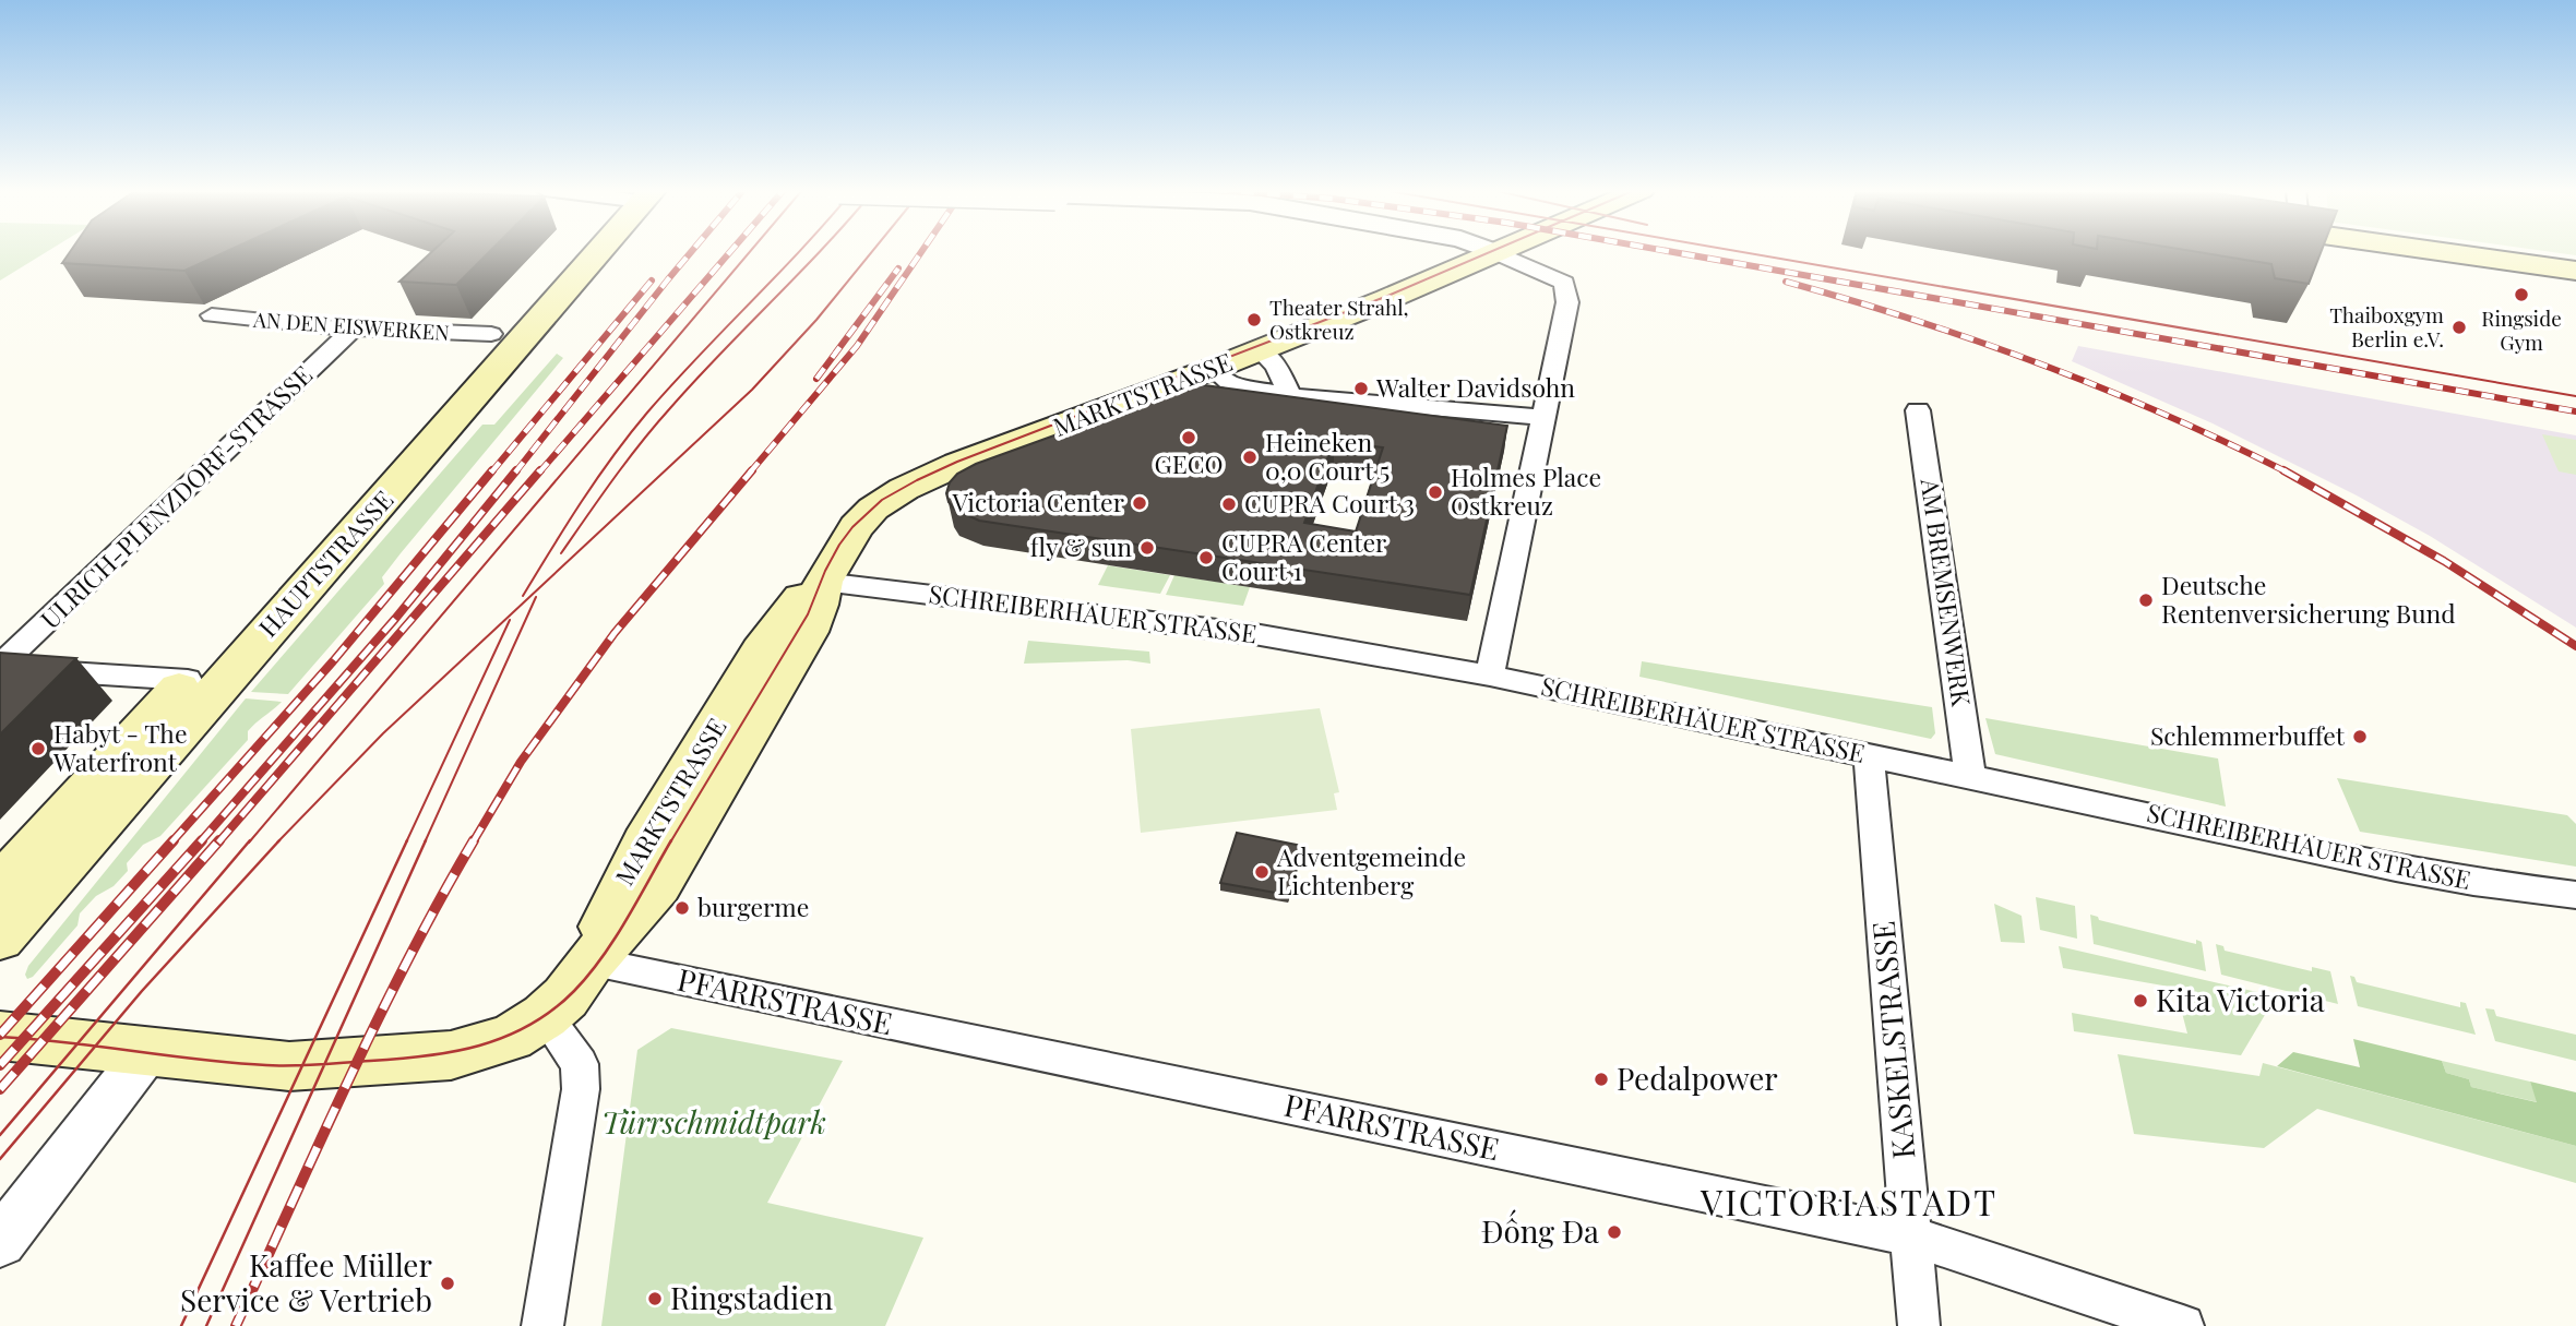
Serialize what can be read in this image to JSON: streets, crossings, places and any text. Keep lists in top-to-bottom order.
{
  "streets": {
    "main road": ["MARKTSTRASSE", "HAUPTSTRASSE"],
    "street": [
      "AN DEN EISWERKEN",
      "ULRICH-PLENZDORF-STRASSE",
      "AM BREMSENWERK",
      "SCHREIBERHAUER STRASSE",
      "PFARRSTRASSE",
      "KASKELSTRASSE"
    ]
  },
  "crossings": [
    ["AN DEN EISWERKEN", "ULRICH-PLENZDORF-STRASSE"],
    ["AN DEN EISWERKEN", "HAUPTSTRASSE"],
    ["MARKTSTRASSE", "SCHREIBERHAUER STRASSE"],
    ["MARKTSTRASSE", "PFARRSTRASSE"],
    ["AM BREMSENWERK", "SCHREIBERHAUER STRASSE"],
    ["SCHREIBERHAUER STRASSE", "KASKELSTRASSE"],
    ["PFARRSTRASSE", "KASKELSTRASSE"]
  ],
  "districts": ["VICTORIASTADT"],
  "parks": ["Türrschmidtpark"],
  "places": [
    "Ringside Gym",
    "Theater Strahl, Ostkreuz",
    "Thaiboxgym Berlin e.V.",
    "Walter Davidsohn",
    "GECO",
    "Heineken 0,0 Court 5",
    "Holmes Place Ostkreuz",
    "Victoria Center",
    "CUPRA Court 3",
    "fly & sun",
    "CUPRA Center Court 1",
    "Deutsche Rentenversicherung Bund",
    "Schlemmerbuffet",
    "Habyt - The Waterfront",
    "Adventgemeinde Lichtenberg",
    "burgerme",
    "Kita Victoria",
    "Pedalpower",
    "Đống Đa",
    "Kaffee Müller Service & Vertrieb",
    "Ringstadien"
  ]
}
